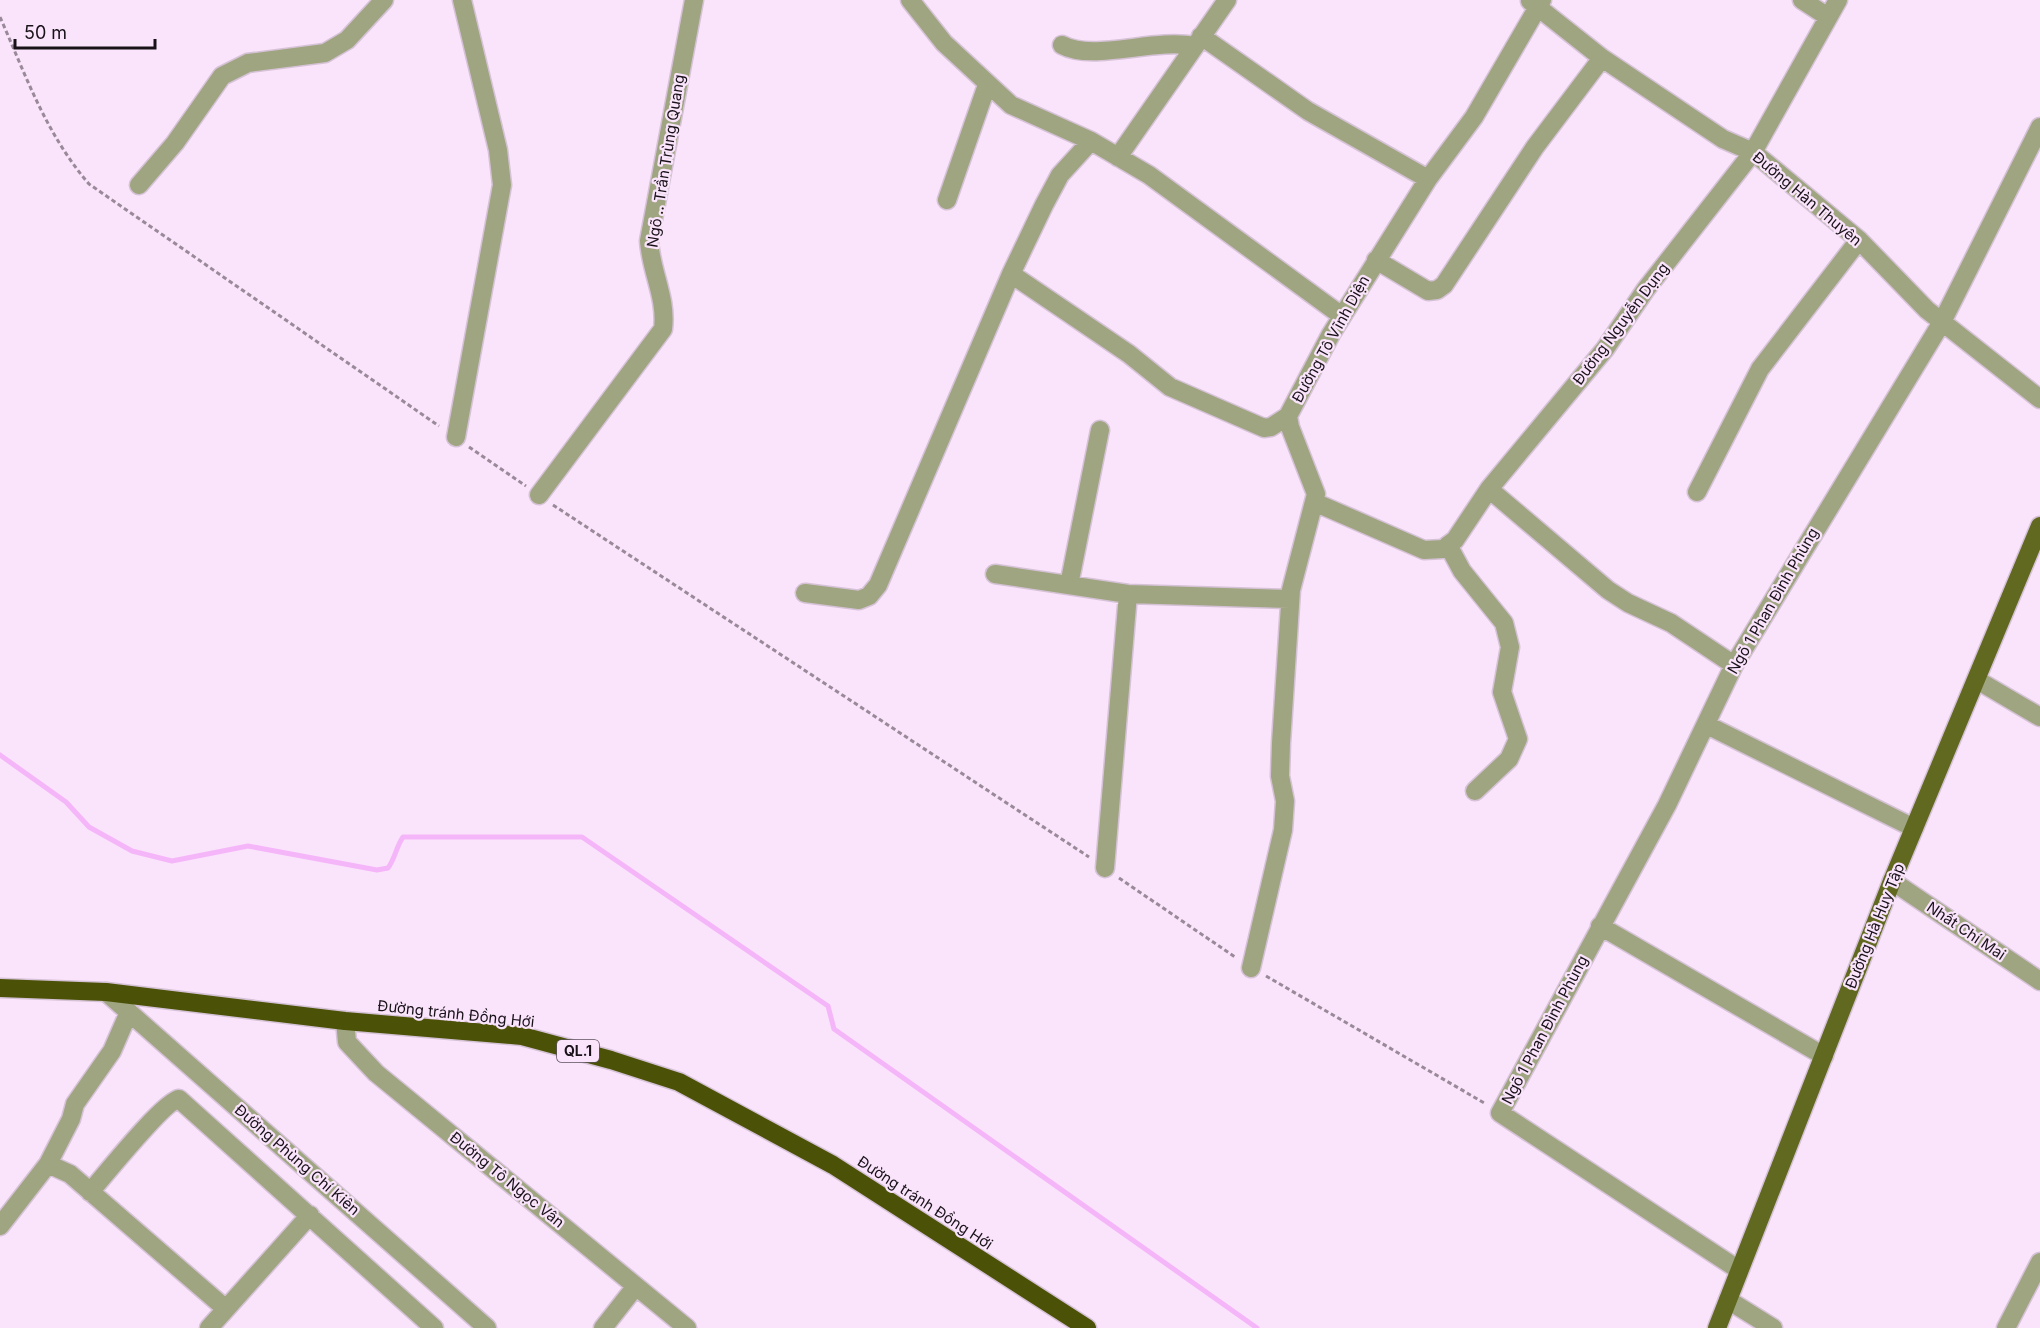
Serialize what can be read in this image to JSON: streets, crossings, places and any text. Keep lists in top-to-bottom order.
{
  "streets": {
    "highway": ["Đường tránh Đồng Hới", "QL.1"],
    "main road": ["Đường Hà Huy Tập"],
    "street": [
      "Ngõ .. Trần Trùng Quang",
      "Đường Hàn Thuyên",
      "Đường Nguyễn Dụng",
      "Đường Tô Vĩnh Diện",
      "Ngõ 1 Phan Đình Phùng",
      "Nhất Chí Mai",
      "Đường Phùng Chí Kiên",
      "Đường Tô Ngọc Vân"
    ]
  },
  "crossings": [
    ["Đường Hàn Thuyên", "Đường Nguyễn Dụng"],
    ["Đường Hàn Thuyên", "Đường Tô Vĩnh Diện"],
    ["Đường Hàn Thuyên", "Ngõ 1 Phan Đình Phùng"],
    ["Đường Hà Huy Tập", "Nhất Chí Mai"],
    ["Đường tránh Đồng Hới", "Đường Phùng Chí Kiên"],
    ["Đường tránh Đồng Hới", "Đường Tô Ngọc Vân"]
  ],
  "scale_bar": "50 m"
}
